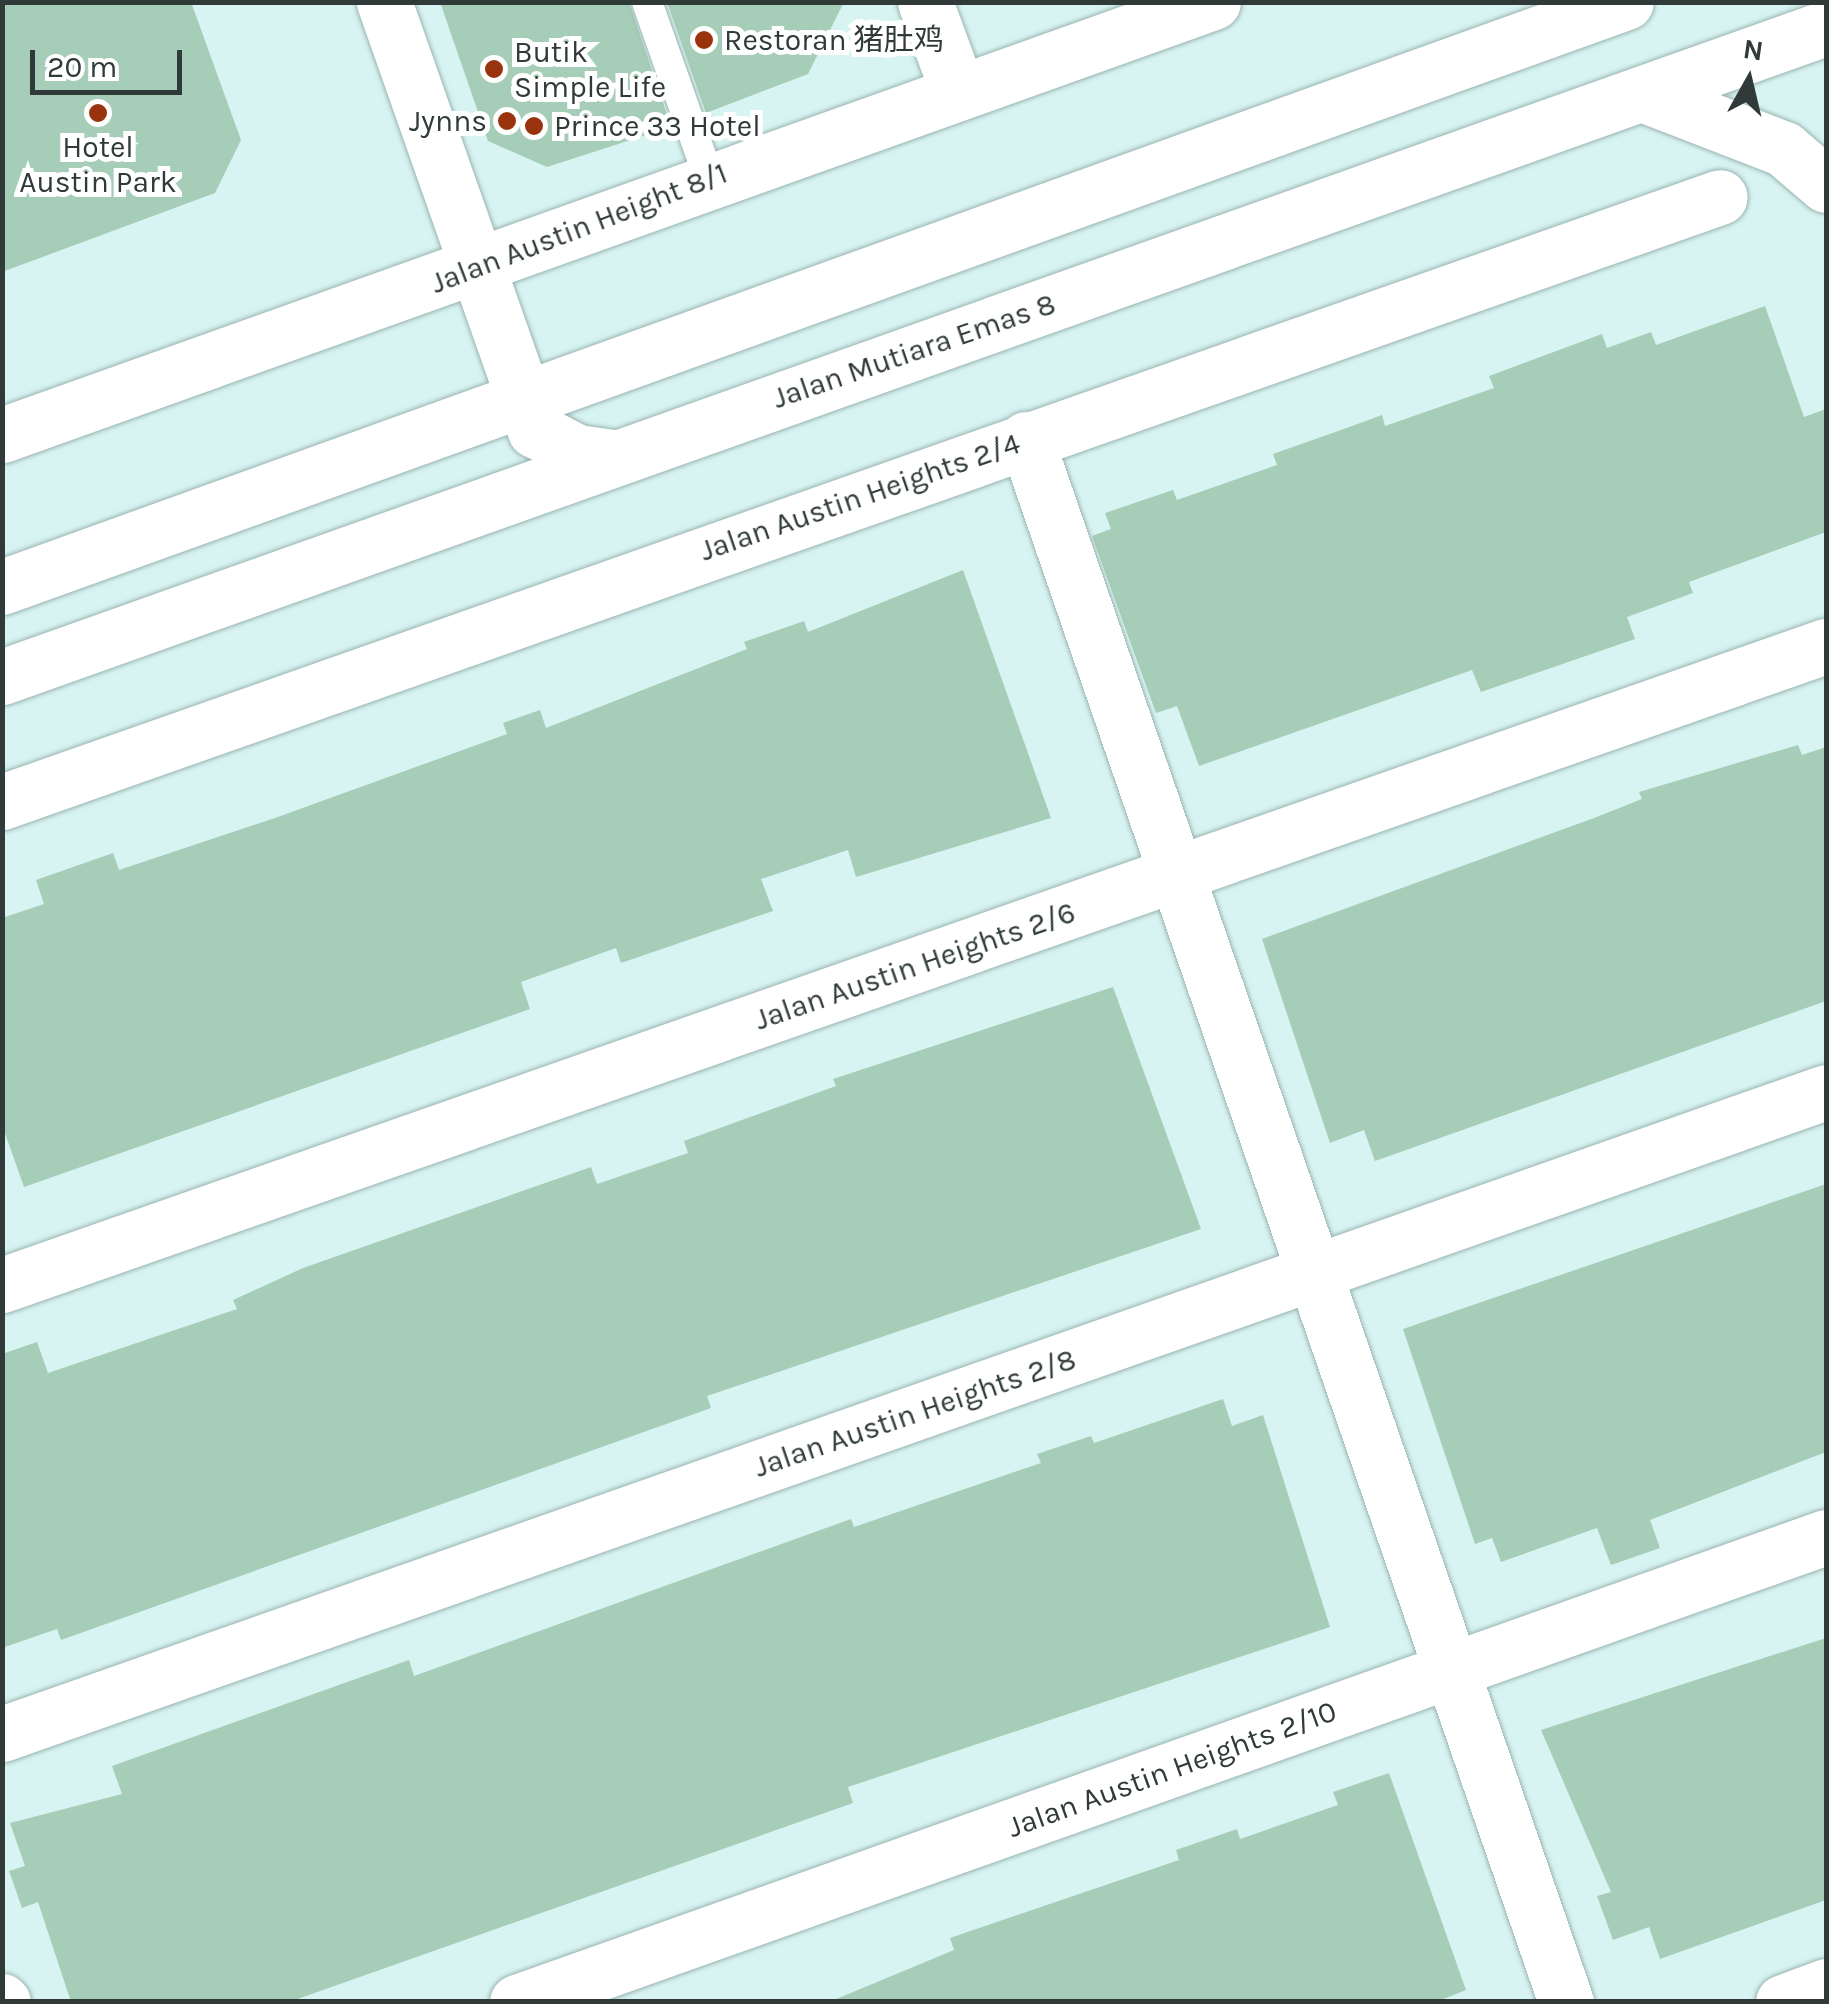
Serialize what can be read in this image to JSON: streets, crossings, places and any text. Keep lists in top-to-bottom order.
{
  "streets": {
    "street": [
      "Jalan Austin Height 8/1",
      "Jalan Mutiara Emas 8",
      "Jalan Austin Heights 2/4",
      "Jalan Austin Heights 2/6",
      "Jalan Austin Heights 2/8",
      "Jalan Austin Heights 2/10"
    ]
  },
  "places": [
    "Restoran 猪肚鸡",
    "Butik Simple Life",
    "Hotel Austin Park",
    "Jynns",
    "Prince 33 Hotel"
  ],
  "scale_bar": "20 m",
  "north": "top"
}
